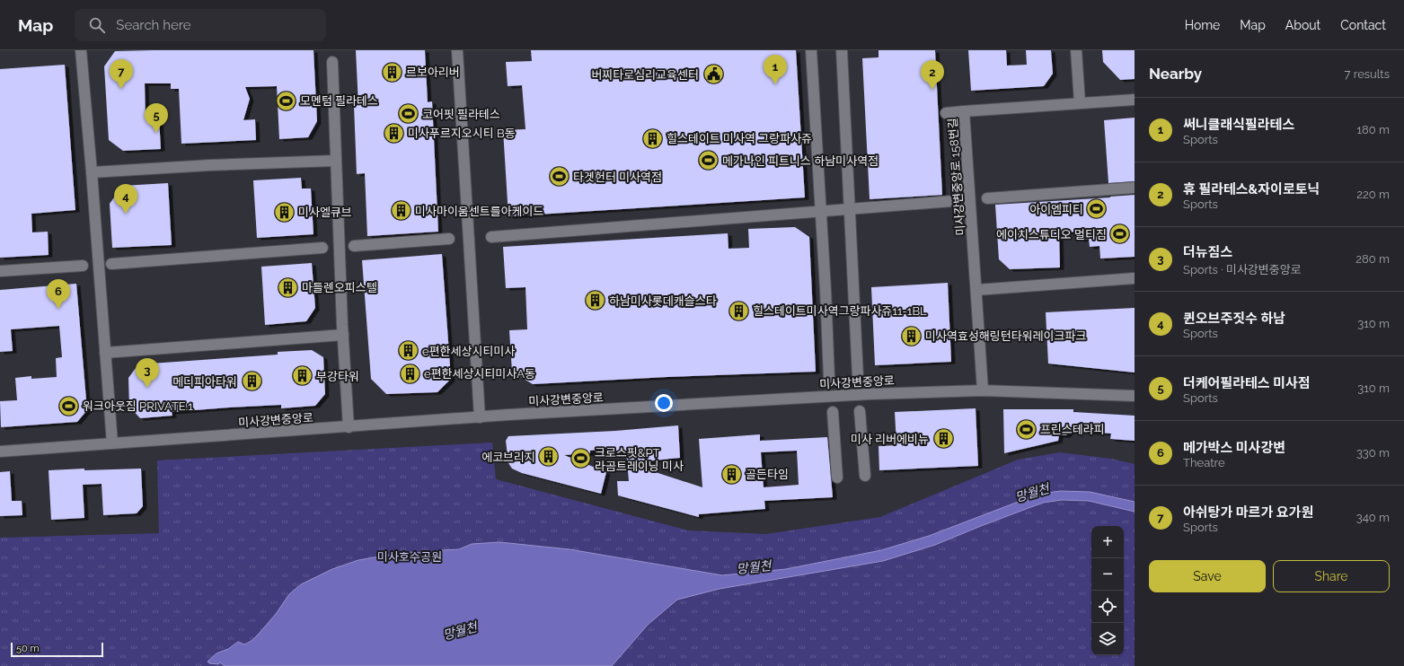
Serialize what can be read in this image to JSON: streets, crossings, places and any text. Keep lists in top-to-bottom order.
{
  "streets": {
    "street": ["미사강변중앙로 158번길", "미사강변중앙로"]
  },
  "crossings": [
    ["미사강변중앙로 158번길", "미사강변중앙로"]
  ],
  "water": ["망월천"],
  "parks": ["미사호수공원"],
  "places": {
    "building": [
      "르보아리버",
      "미사푸르지오시티 B동",
      "힐스테이트 미사역 그랑파사쥬",
      "미사마이움센트를아케이드",
      "미사엘큐브",
      "마들렌오피스텔",
      "하남미사롯데캐슬스타",
      "힐스테이트미사역그랑파사쥬11-1BL",
      "미사역효성해링턴타워레이크파크",
      "e편한세상시티미사",
      "e편한세상시티미사A동",
      "부강타워",
      "메디피아타워",
      "미사 리버에비뉴",
      "에코브리지",
      "골든타임"
    ],
    "public building": ["버찌타로심리교육센터"],
    "sports": [
      "모멘텀 필라테스",
      "코어핏 필라테스",
      "메가나인 피트니스 하남미사역점",
      "타겟헌터 미사역점",
      "아이엠피티",
      "에이치스튜디오 멀티짐",
      "워크아웃짐 PRIVATE.1",
      "프린스테라피",
      "크로스핏&PT 라곰트레이닝 미사"
    ]
  },
  "scale_bar": "50 m",
  "page": {
    "header": "Map",
    "search": "Search here",
    "nav": [
      "Home",
      "Map",
      "About",
      "Contact"
    ],
    "heading": ["Nearby", "7 results"],
    "pins": [
      "1",
      "7",
      "2",
      "5",
      "4",
      "6",
      "3"
    ],
    "list": [
      {
        "mark": "1",
        "name": "써니클래식필라테스",
        "note": "Sports",
        "value": "180 m"
      },
      {
        "mark": "2",
        "name": "휴 필라테스&자이로토닉",
        "note": "Sports",
        "value": "220 m"
      },
      {
        "mark": "3",
        "name": "더뉴짐스",
        "note": "Sports · 미사강변중앙로",
        "value": "280 m"
      },
      {
        "mark": "4",
        "name": "퀸오브주짓수 하남",
        "note": "Sports",
        "value": "310 m"
      },
      {
        "mark": "5",
        "name": "더케어필라테스 미사점",
        "note": "Sports",
        "value": "310 m"
      },
      {
        "mark": "6",
        "name": "메가박스 미사강변",
        "note": "Theatre",
        "value": "330 m"
      },
      {
        "mark": "7",
        "name": "아쉬탕가 마르가 요가원",
        "note": "Sports",
        "value": "340 m"
      }
    ],
    "map_buttons": ["+", "−"],
    "buttons": ["Save", "Share"],
    "scale": "50 m"
  }
}
